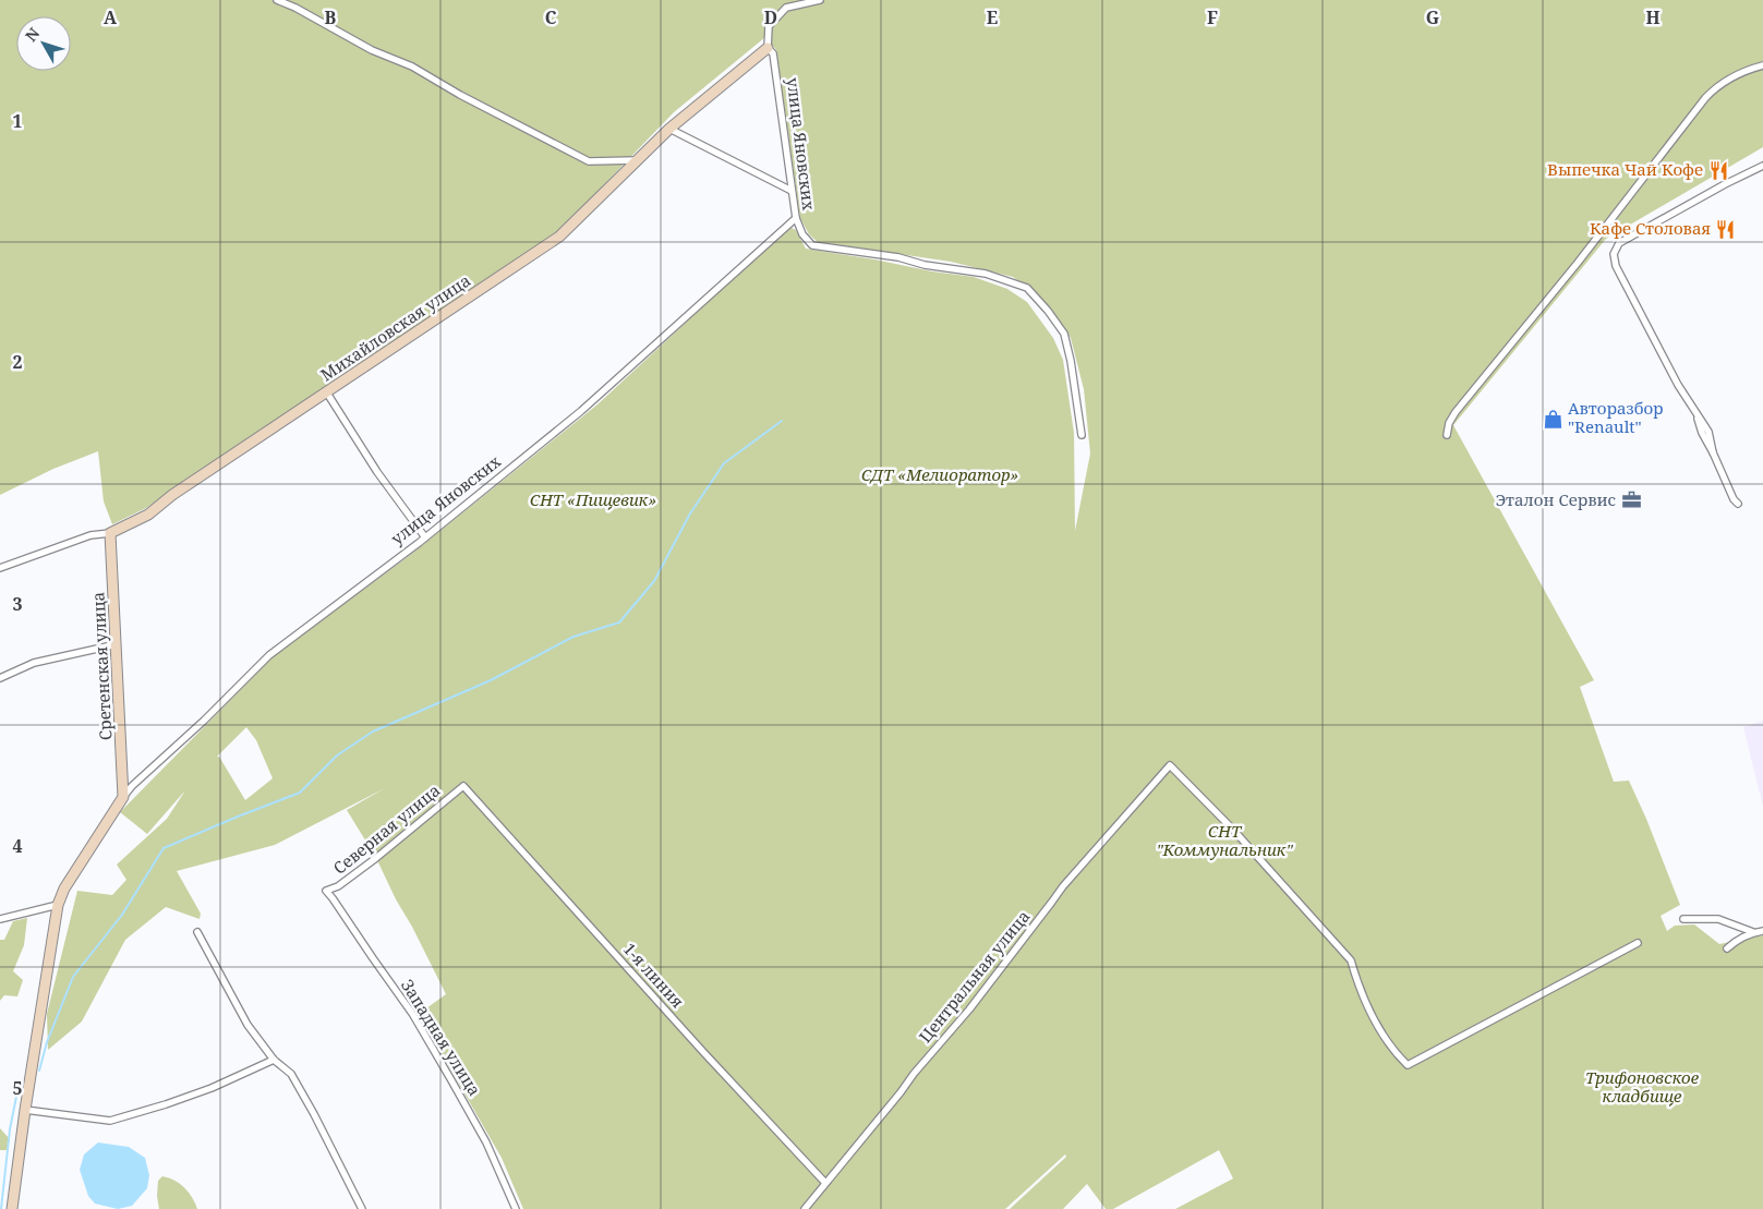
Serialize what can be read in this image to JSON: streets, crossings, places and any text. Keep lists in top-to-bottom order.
{
  "streets": {
    "street": [
      "улица Яновских",
      "Михайловская улица",
      "Сретенская улица",
      "Северная улица",
      "1-я линия",
      "Центральная улица",
      "Западная улица"
    ]
  },
  "crossings": [
    ["улица Яновских", "Михайловская улица"],
    ["улица Яновских", "Сретенская улица"],
    ["Михайловская улица", "Сретенская улица"],
    ["Северная улица", "1-я линия"],
    ["Северная улица", "Западная улица"],
    ["1-я линия", "Центральная улица"]
  ],
  "parks": [
    "СДТ «Мелиоратор»",
    "СНТ «Пищевик»",
    "СНТ \"Коммунальник\"",
    "Трифоновское кладбище"
  ],
  "places": {
    "restaurant": ["Выпечка Чай Кофе", "Кафе Столовая"],
    "shop": ["Авторазбор \"Renault\""],
    "office": ["Эталон Сервис"]
  },
  "north": "top left",
  "grid": {
    "columns": [
      "A",
      "B",
      "C",
      "D",
      "E",
      "F",
      "G",
      "H"
    ],
    "rows": [
      "1",
      "2",
      "3",
      "4",
      "5"
    ]
  }
}
